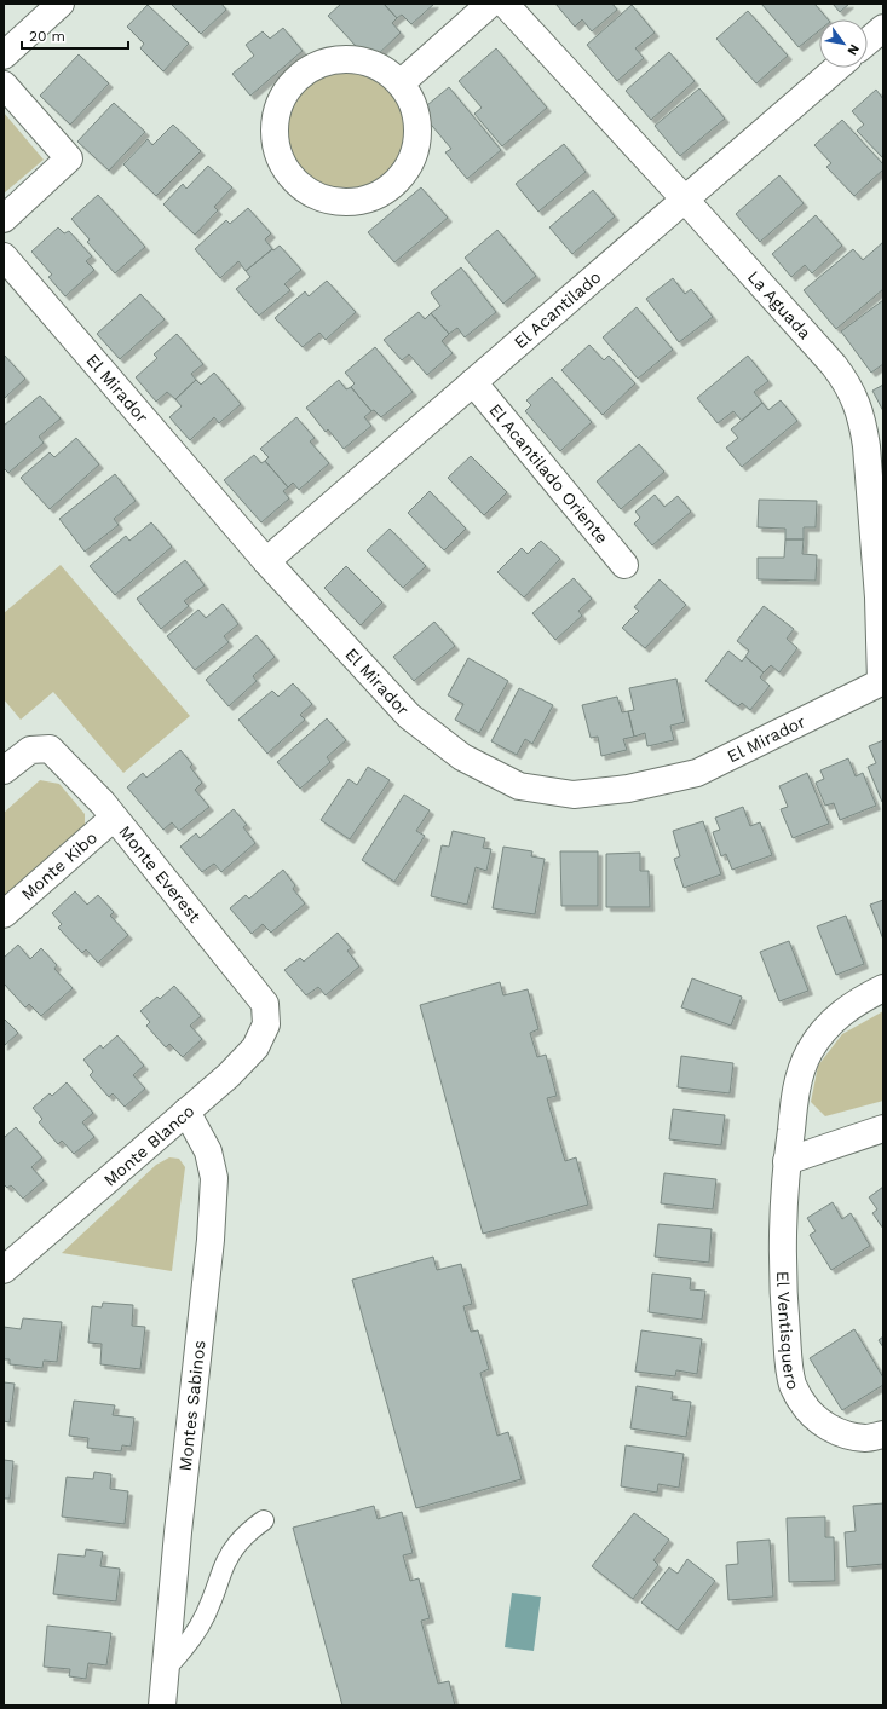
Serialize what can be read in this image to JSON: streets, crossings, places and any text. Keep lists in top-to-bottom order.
{
  "streets": {
    "street": [
      "La Aguada",
      "El Acantilado",
      "El Mirador",
      "El Acantilado Oriente",
      "Monte Kibo",
      "Monte Everest",
      "Monte Blanco",
      "El Ventisquero",
      "Montes Sabinos"
    ]
  },
  "crossings": [
    ["La Aguada", "El Acantilado"],
    ["La Aguada", "El Mirador"],
    ["El Acantilado", "El Mirador"],
    ["El Acantilado", "El Acantilado Oriente"],
    ["Monte Kibo", "Monte Everest"],
    ["Monte Everest", "Monte Blanco"],
    ["Monte Blanco", "Montes Sabinos"]
  ],
  "scale_bar": "20 m",
  "north": "bottom right"
}
